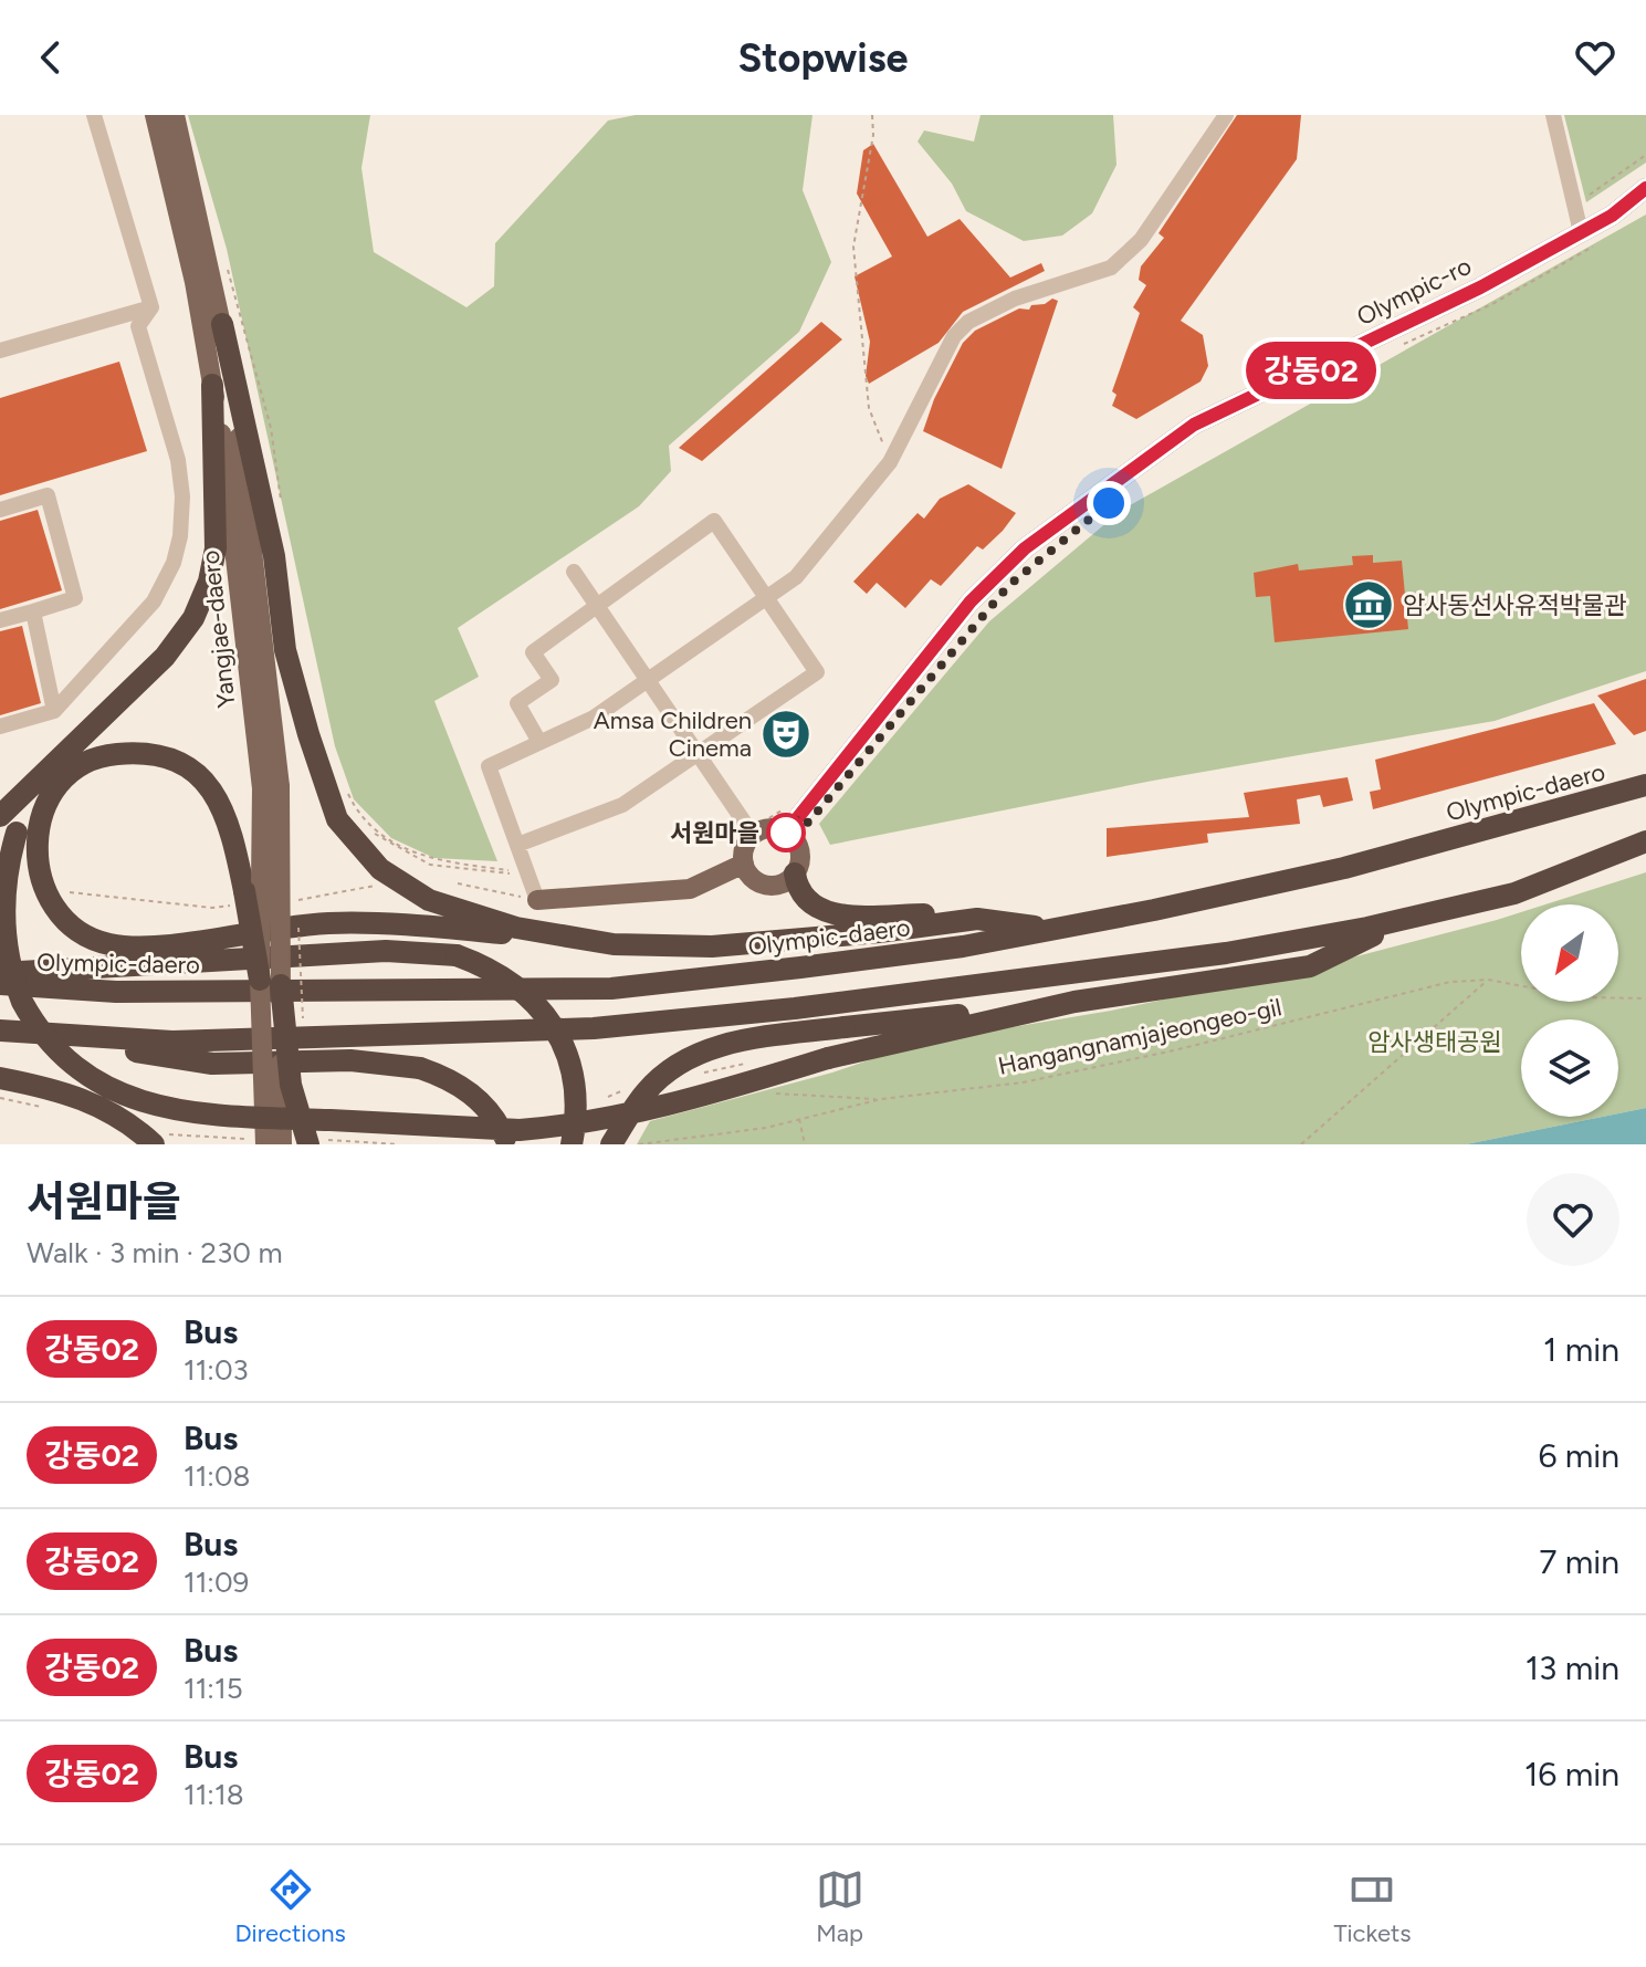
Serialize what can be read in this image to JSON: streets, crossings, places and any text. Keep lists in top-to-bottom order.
{
  "streets": {
    "highway": ["Olympic-daero"],
    "main road": ["Olympic-ro", "Yangjae-daero"],
    "path": ["Hangangnamjajeongeo-gil"]
  },
  "parks": ["암사생태공원"],
  "places": {
    "museum": ["암사동선사유적박물관"],
    "theatre": ["Amsa Children Cinema"],
    "other": ["서원마을"]
  },
  "lines": ["bus line 강동02"],
  "north": "bottom left",
  "page": {
    "header": "Stopwise",
    "on_map": "강동02",
    "heading": ["서원마을", "Walk · 3 min · 230 m"],
    "list": [
      {
        "mark": "강동02",
        "name": "Bus",
        "note": "11:03",
        "value": "1 min"
      },
      {
        "mark": "강동02",
        "name": "Bus",
        "note": "11:08",
        "value": "6 min"
      },
      {
        "mark": "강동02",
        "name": "Bus",
        "note": "11:09",
        "value": "7 min"
      },
      {
        "mark": "강동02",
        "name": "Bus",
        "note": "11:15",
        "value": "13 min"
      },
      {
        "mark": "강동02",
        "name": "Bus",
        "note": "11:18",
        "value": "16 min"
      }
    ],
    "tabs": ["Directions", "Map", "Tickets"]
  }
}
